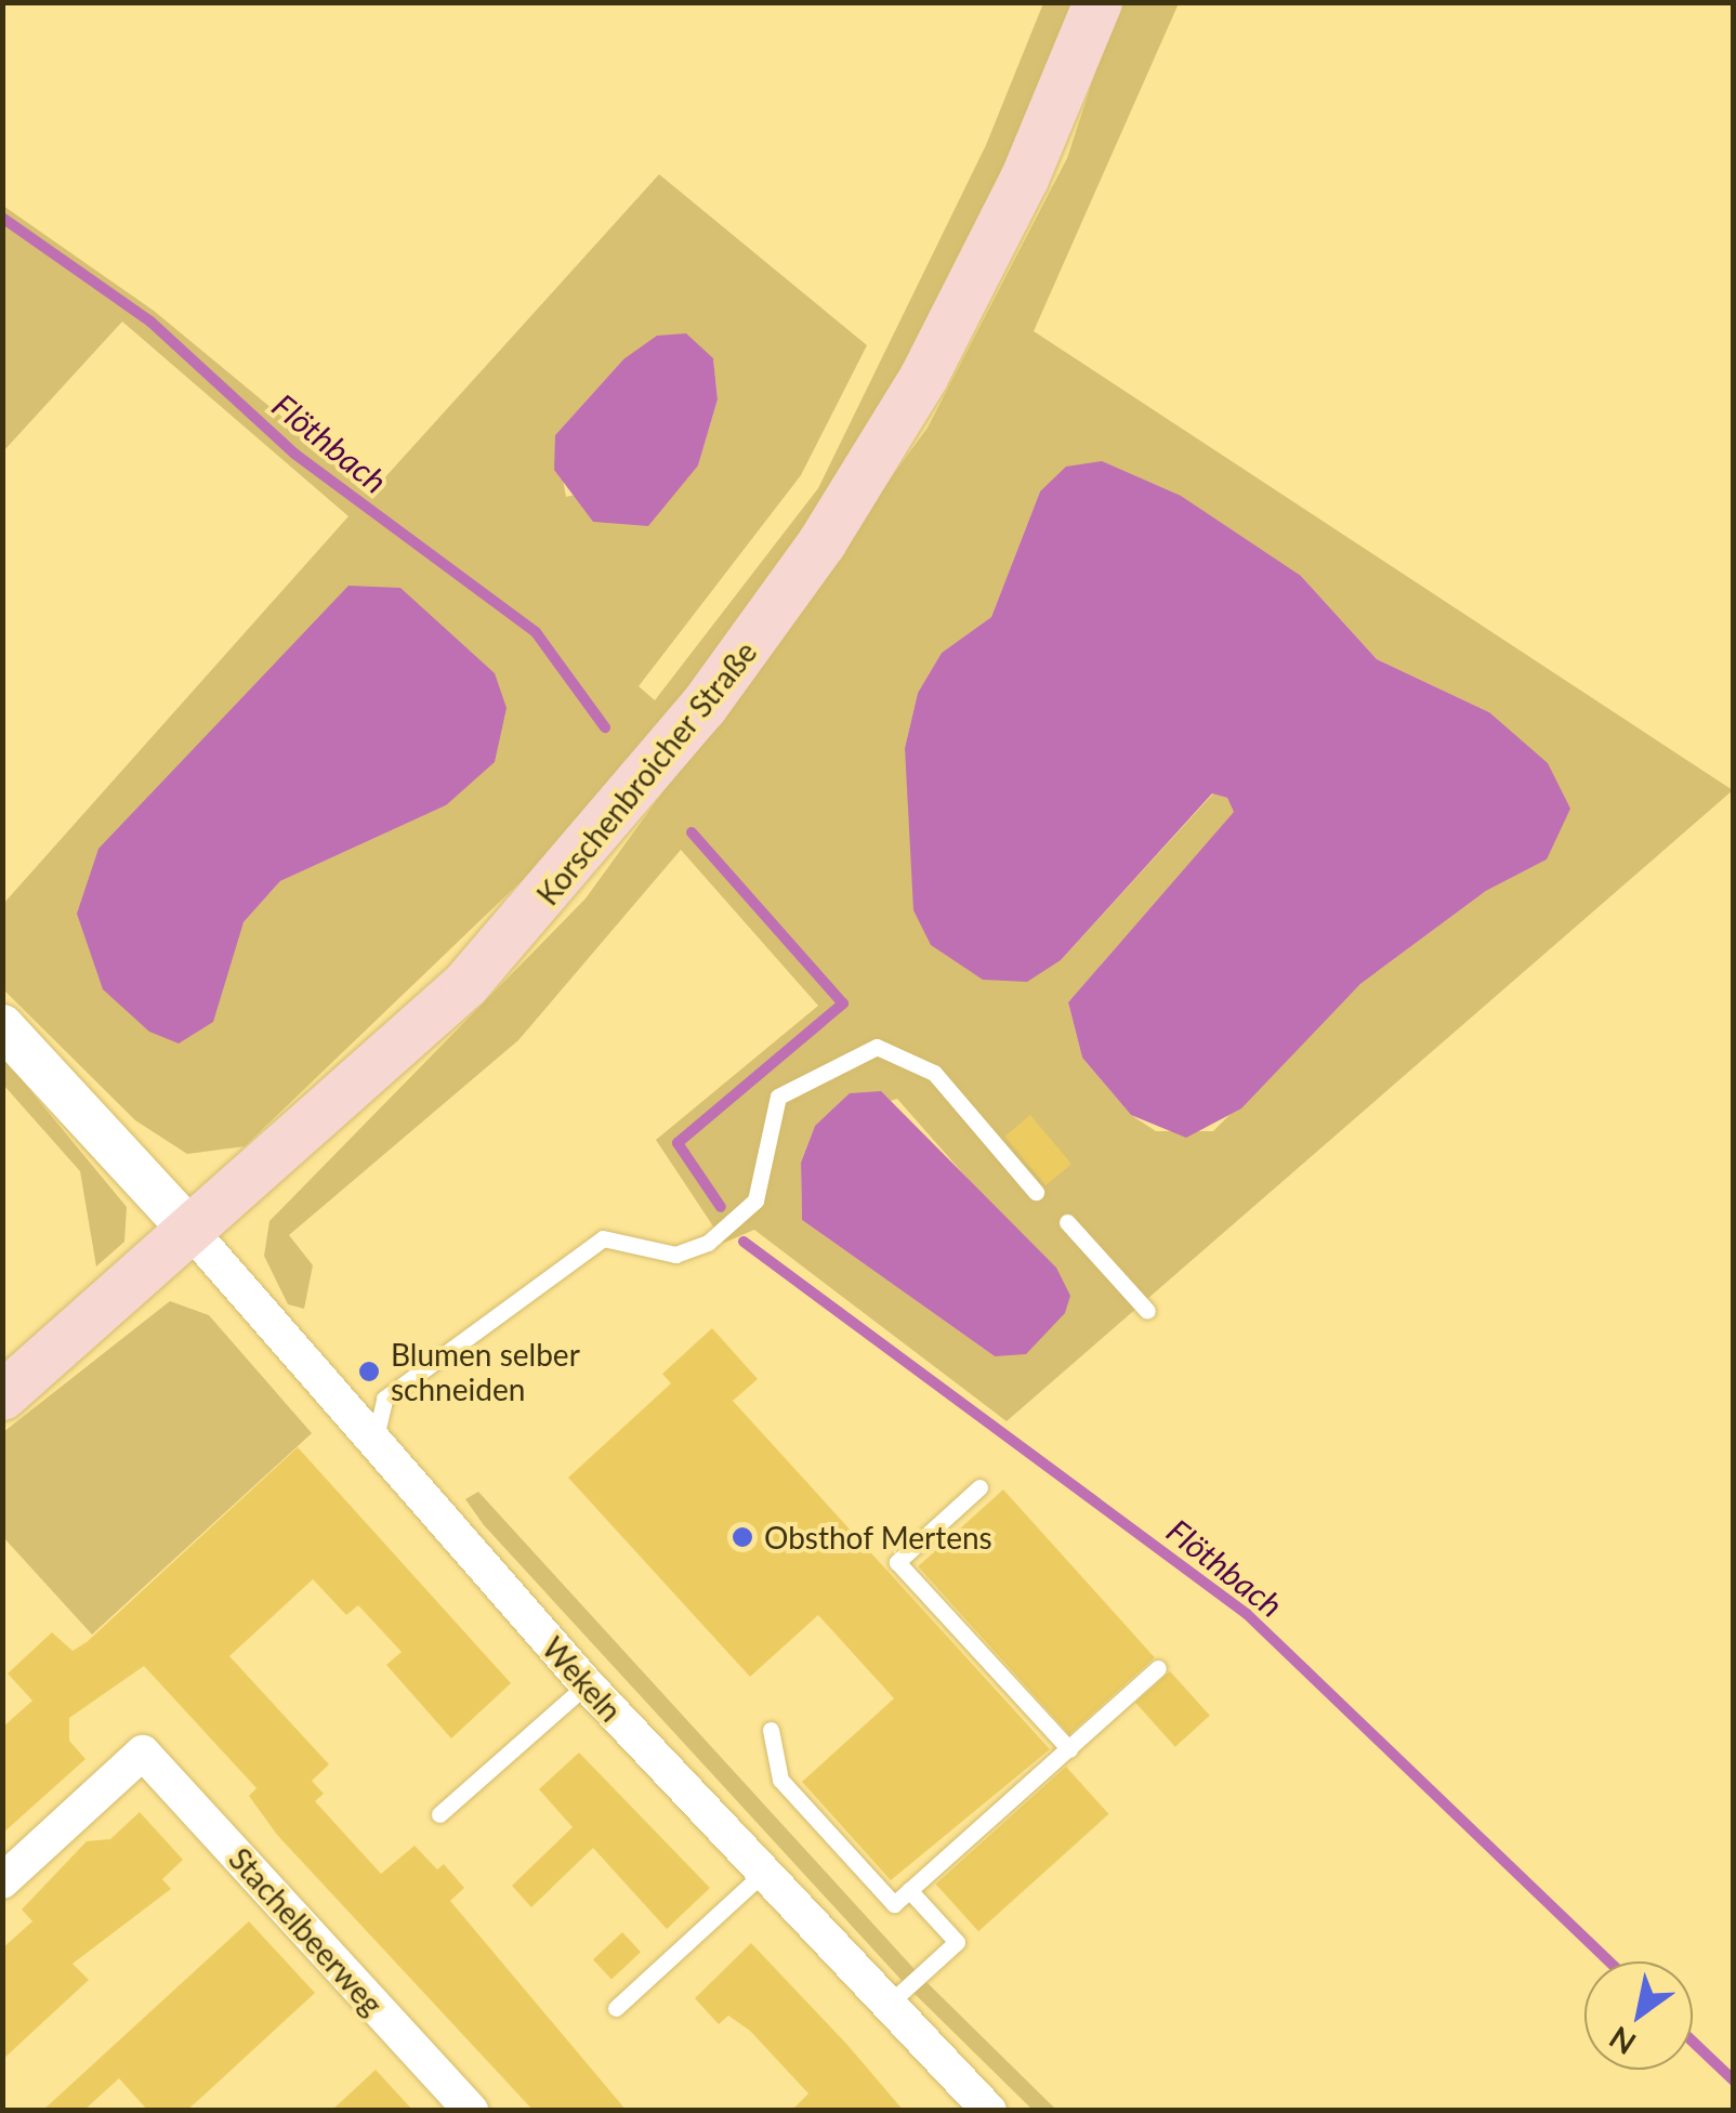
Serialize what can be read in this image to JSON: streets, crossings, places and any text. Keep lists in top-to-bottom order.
{
  "streets": {
    "main road": ["Korschenbroicher Straße"],
    "street": ["Wekeln", "Stachelbeerweg"]
  },
  "crossings": [
    ["Korschenbroicher Straße", "Wekeln"]
  ],
  "water": ["Flöthbach"],
  "places": ["Blumen selber schneiden", "Obsthof Mertens"],
  "north": "bottom left"
}
